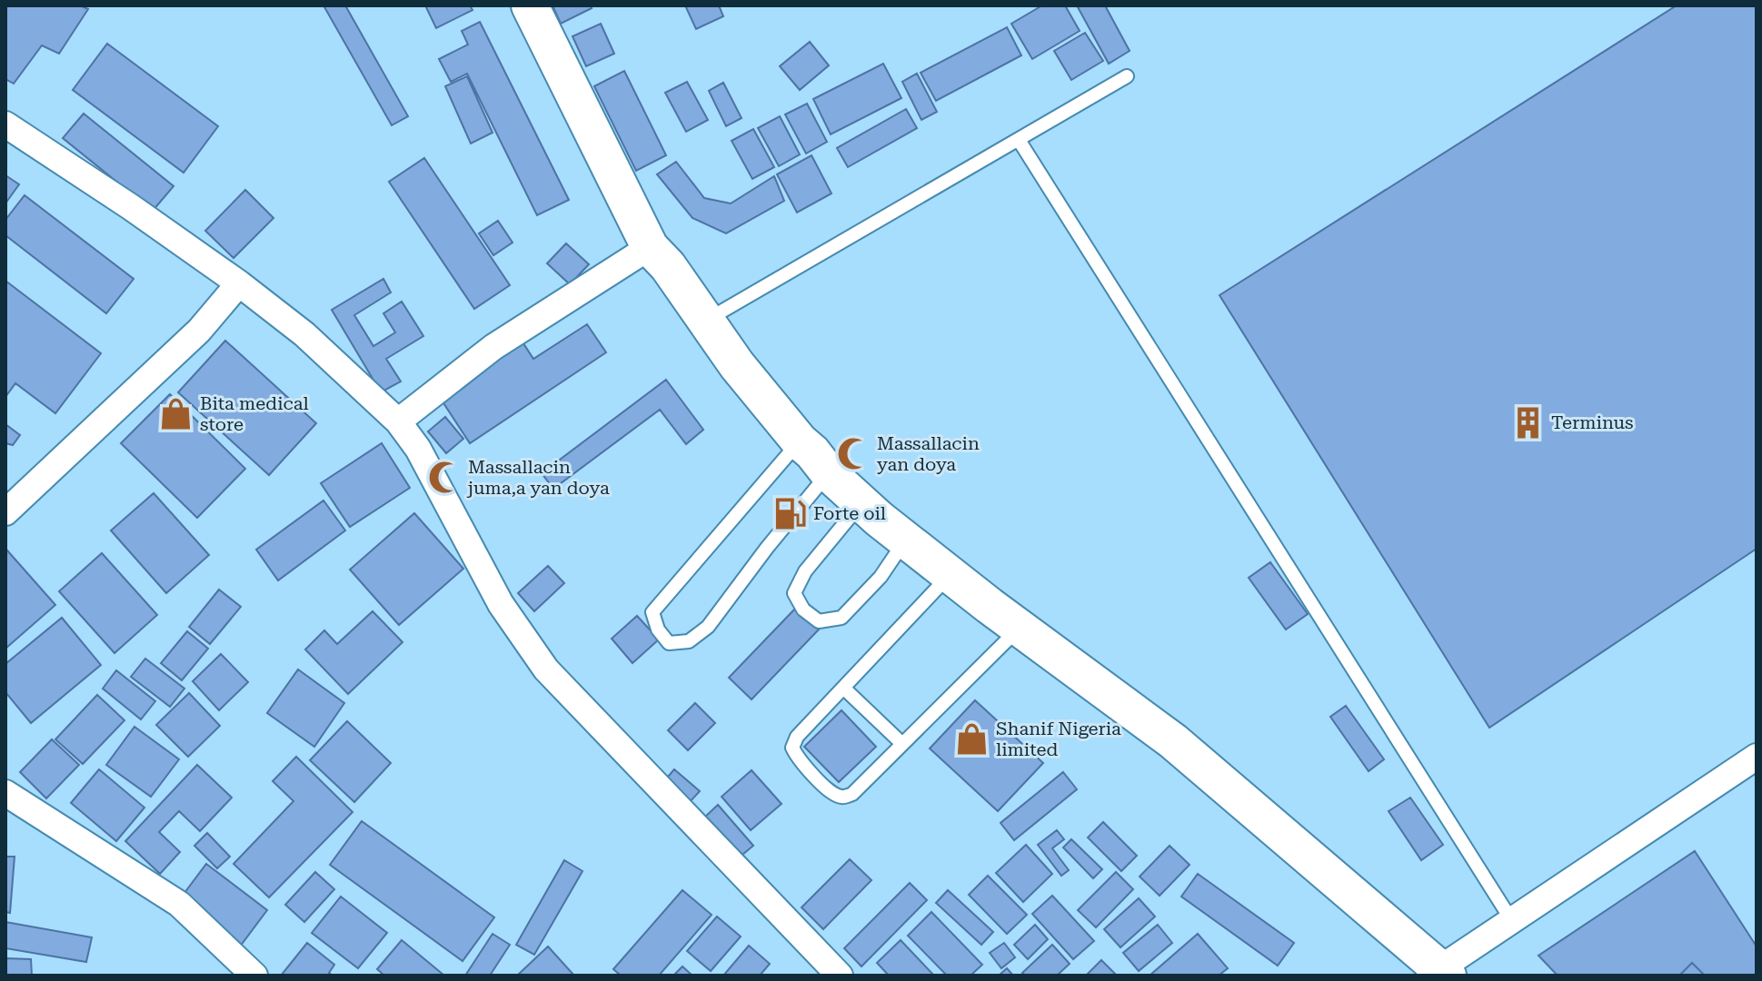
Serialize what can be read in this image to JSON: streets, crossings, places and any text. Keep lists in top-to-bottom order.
{
  "places": {
    "shop": ["Bita medical store", "Shanif Nigeria limited"],
    "building": ["Terminus"],
    "mosque": ["Massallacin yan doya", "Massallacin juma,a yan doya"],
    "fuel station": ["Forte oil"]
  }
}
